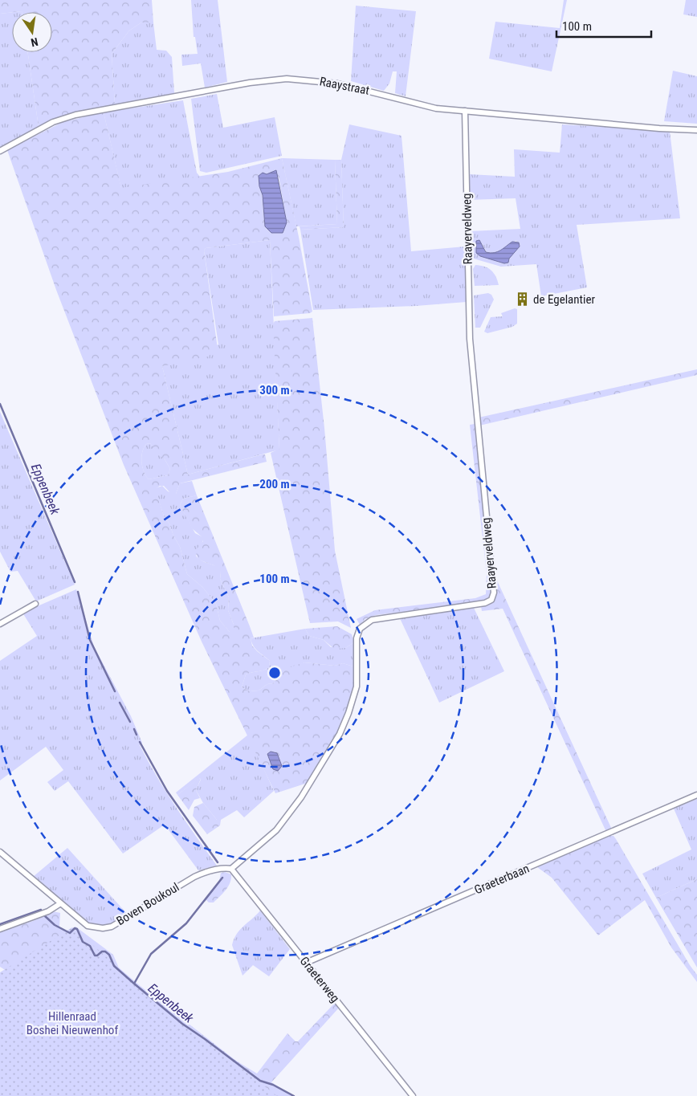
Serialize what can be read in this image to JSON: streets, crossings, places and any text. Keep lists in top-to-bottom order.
{
  "streets": {
    "street": [
      "Raaystraat",
      "Raayerveldweg",
      "Graeterbaan",
      "Boven Boukoul",
      "Graeterweg"
    ]
  },
  "crossings": [
    ["Raaystraat", "Raayerveldweg"],
    ["Raayerveldweg", "Boven Boukoul"],
    ["Raayerveldweg", "Graeterweg"],
    ["Graeterbaan", "Graeterweg"],
    ["Boven Boukoul", "Graeterweg"]
  ],
  "water": ["Eppenbeek"],
  "parks": ["Hillenraad Boshei Nieuwenhof"],
  "places": {
    "building": ["de Egelantier"]
  },
  "scale_bar": "100 m",
  "north": "bottom",
  "rings": ["300 m", "200 m", "100 m"]
}
